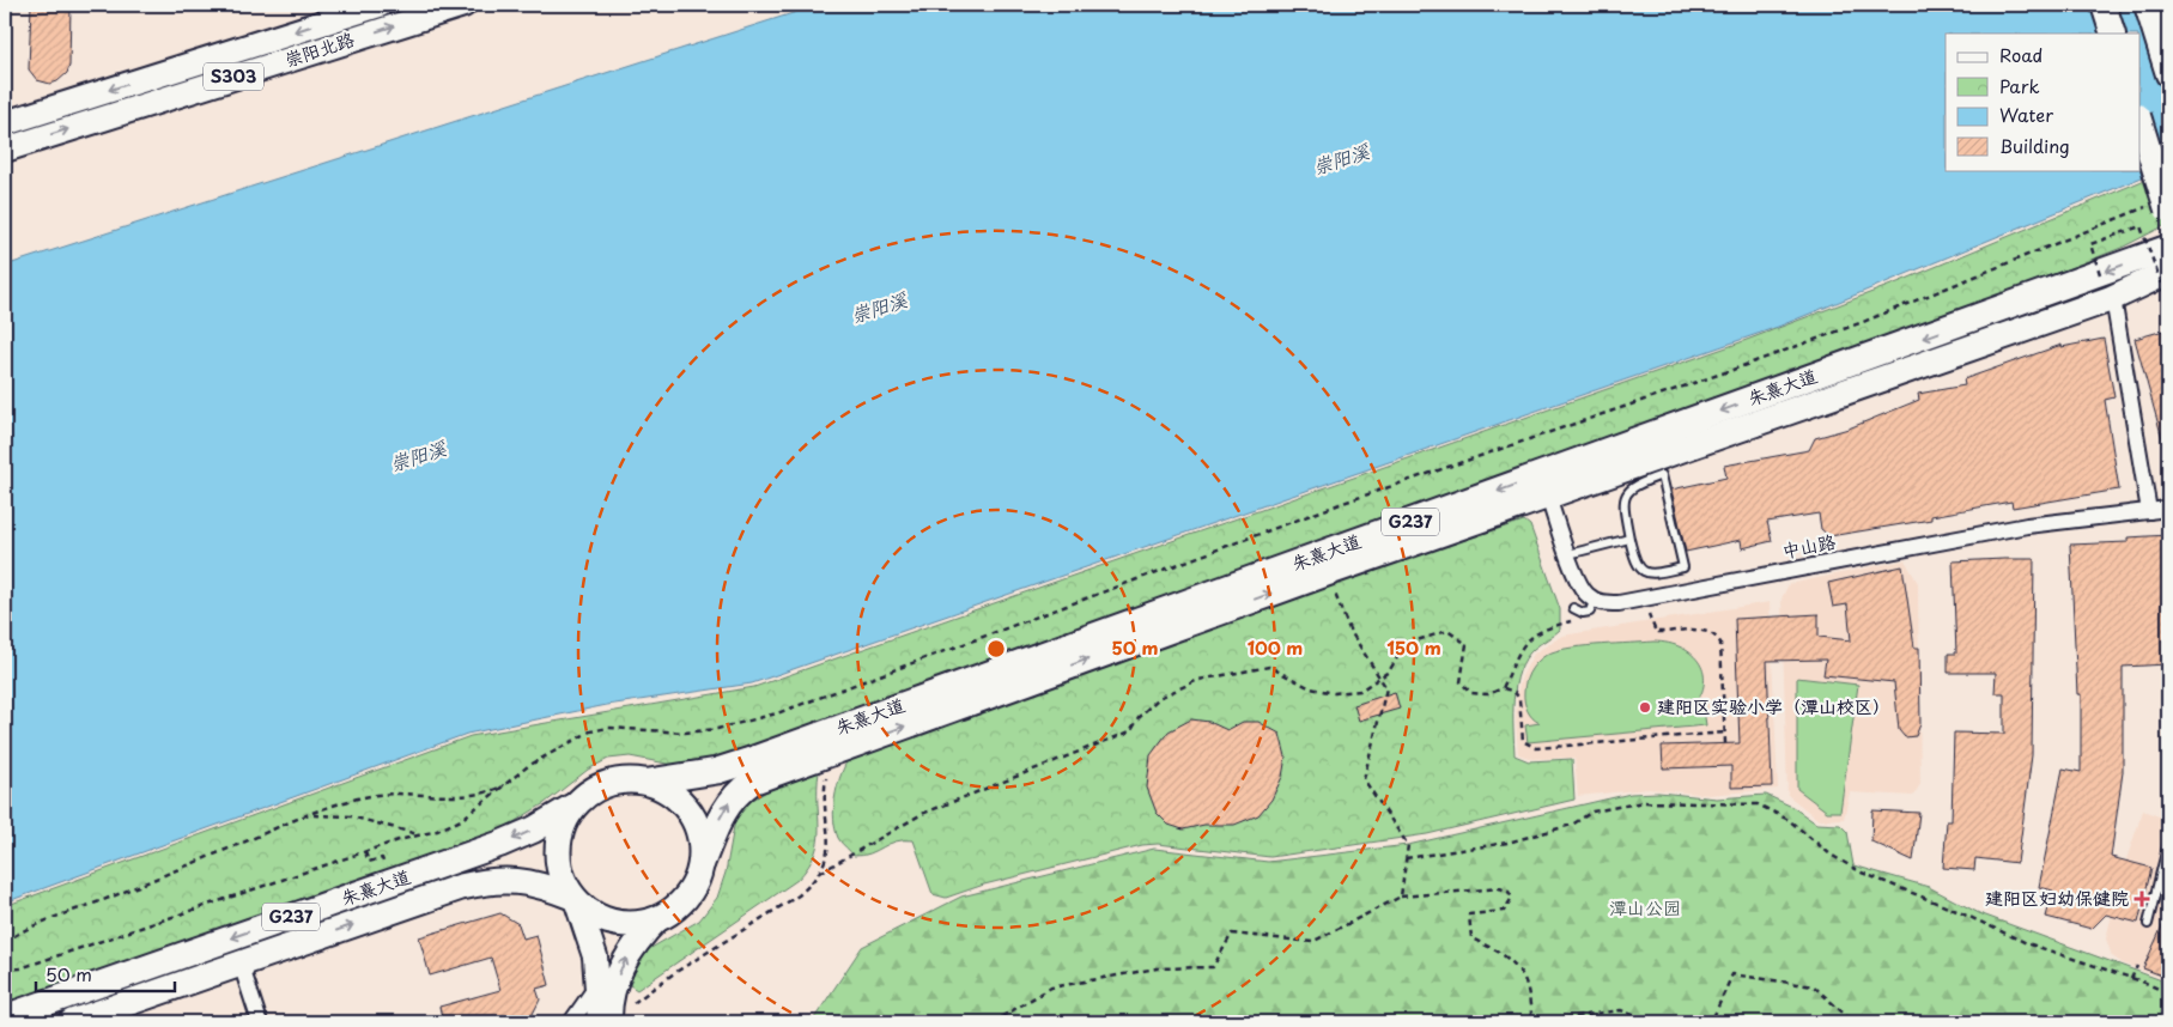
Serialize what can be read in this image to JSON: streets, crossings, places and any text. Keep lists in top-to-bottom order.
{
  "streets": {
    "highway": ["朱熹大道", "G237"],
    "main road": ["崇阳北路", "S303"],
    "street": ["中山路"]
  },
  "crossings": [
    ["朱熹大道", "G237"]
  ],
  "water": ["崇阳溪"],
  "parks": ["潭山公园"],
  "places": {
    "other": ["建阳区实验小学（潭山校区）"],
    "health": ["建阳区妇幼保健院"]
  },
  "legend": [
    "Road",
    "Park",
    "Water",
    "Building"
  ],
  "scale_bar": "50 m",
  "rings": ["50 m", "100 m", "150 m"]
}
